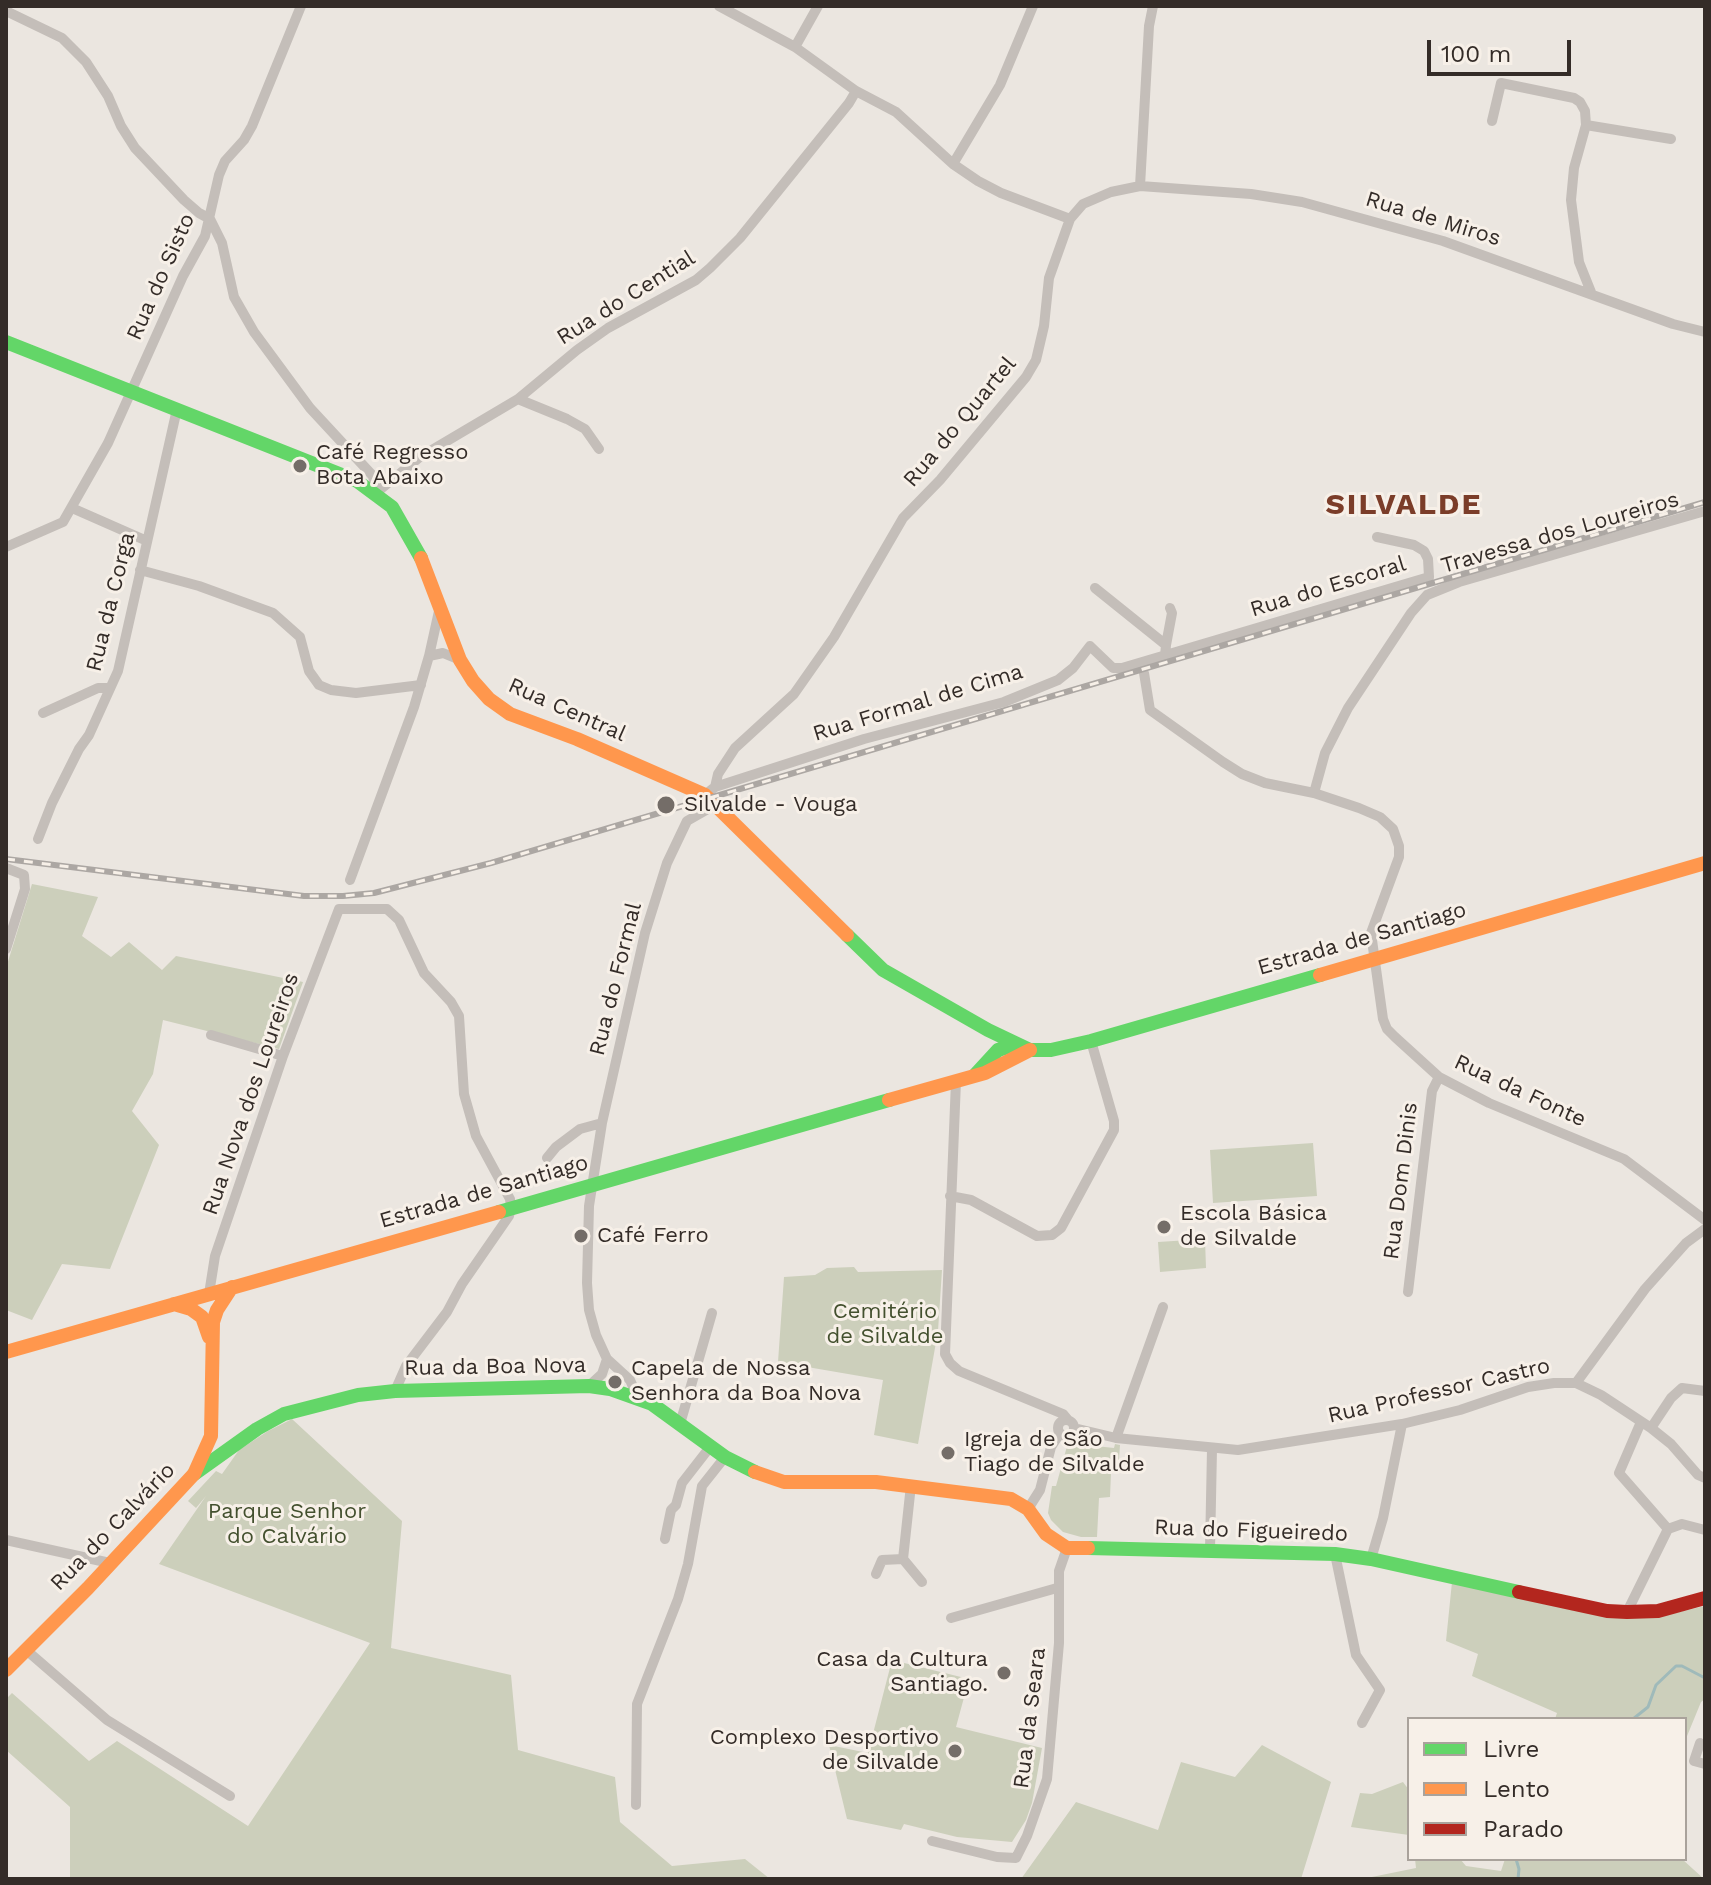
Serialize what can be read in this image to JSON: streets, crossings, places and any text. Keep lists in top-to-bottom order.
{
  "streets": {
    "main road": [
      "Rua Central",
      "Estrada de Santiago",
      "Rua da Boa Nova",
      "Rua do Calvário",
      "Rua do Figueiredo"
    ],
    "street": [
      "Rua de Miros",
      "Rua do Sisto",
      "Rua do Cential",
      "Rua do Quartel",
      "Travessa dos Loureiros",
      "Rua do Escoral",
      "Rua da Corga",
      "Rua Formal de Cima",
      "Rua do Formal",
      "Rua da Fonte",
      "Rua Nova dos Loureiros",
      "Rua Dom Dinis",
      "Rua Professor Castro",
      "Rua da Seara"
    ]
  },
  "crossings": [
    ["Rua do Sisto", "Rua Central"],
    ["Rua do Cential", "Rua Central"],
    ["Rua do Quartel", "Rua Formal de Cima"],
    ["Rua do Quartel", "Rua Central"],
    ["Rua do Quartel", "Rua do Formal"],
    ["Travessa dos Loureiros", "Rua da Fonte"],
    ["Rua do Escoral", "Rua Formal de Cima"],
    ["Rua da Corga", "Rua Central"],
    ["Rua Formal de Cima", "Rua Central"],
    ["Rua Formal de Cima", "Rua do Formal"],
    ["Rua Central", "Estrada de Santiago"],
    ["Rua Central", "Rua do Formal"],
    ["Estrada de Santiago", "Rua do Formal"],
    ["Estrada de Santiago", "Rua da Fonte"],
    ["Estrada de Santiago", "Rua Nova dos Loureiros"],
    ["Rua da Fonte", "Rua Dom Dinis"],
    ["Rua da Boa Nova", "Rua do Calvário"],
    ["Rua do Figueiredo", "Rua da Seara"]
  ],
  "districts": ["SILVALDE"],
  "parks": ["Cemitério de Silvalde", "Parque Senhor do Calvário"],
  "places": [
    "Café Regresso Bota Abaixo",
    "Silvalde - Vouga",
    "Escola Básica de Silvalde",
    "Café Ferro",
    "Capela de Nossa Senhora da Boa Nova",
    "Igreja de São Tiago de Silvalde",
    "Casa da Cultura Santiago.",
    "Complexo Desportivo de Silvalde"
  ],
  "legend": ["Livre", "Lento", "Parado"],
  "scale_bar": "100 m"
}
